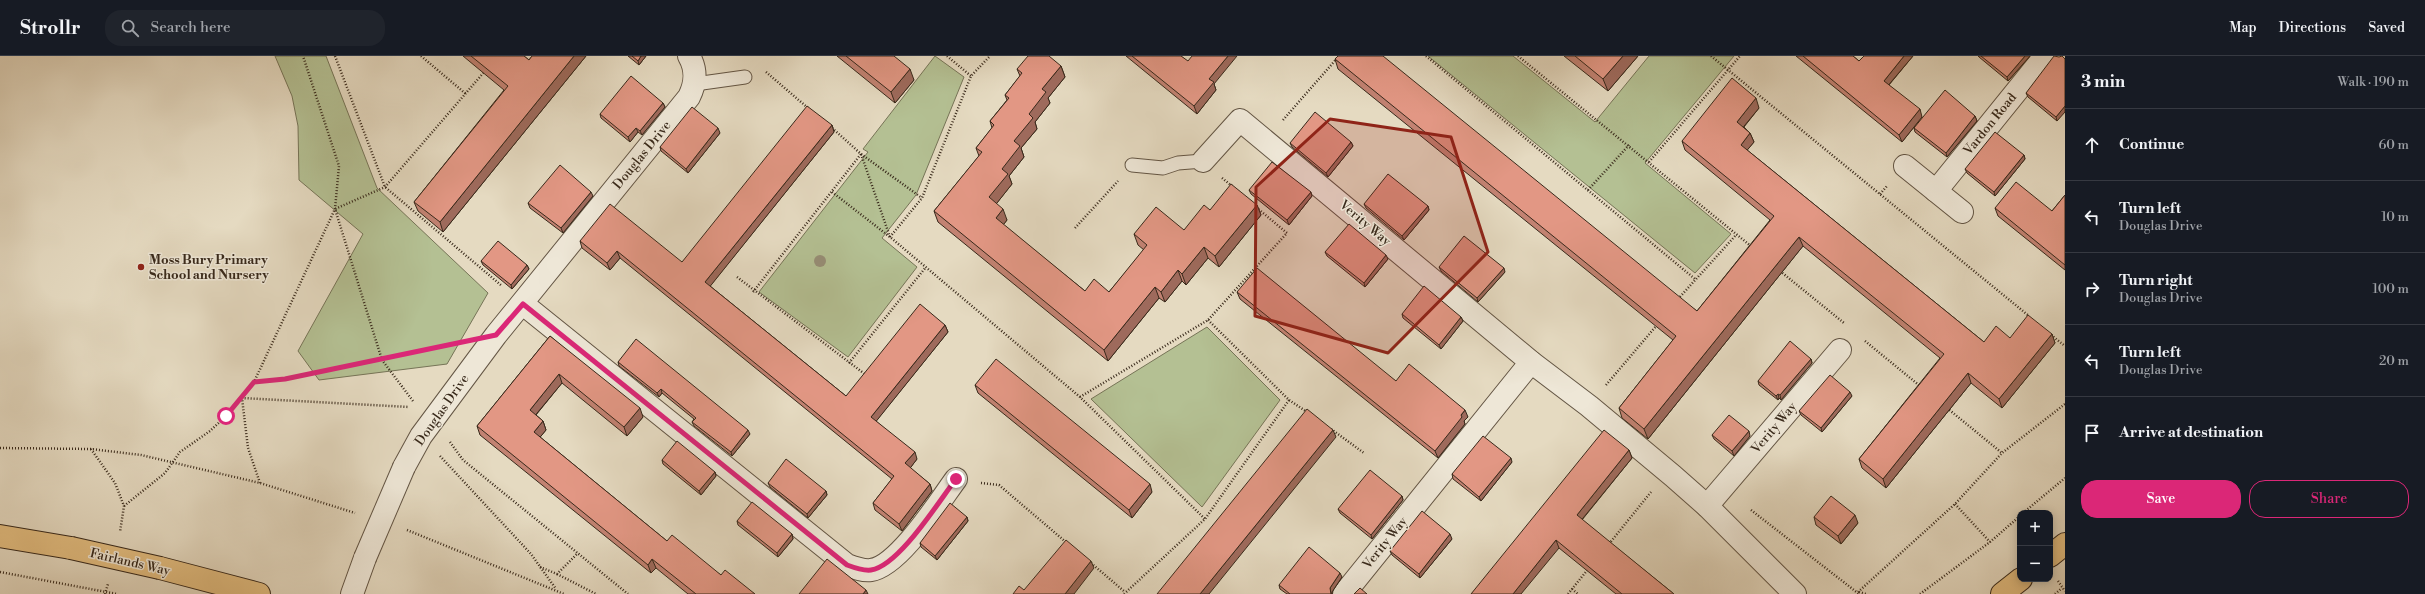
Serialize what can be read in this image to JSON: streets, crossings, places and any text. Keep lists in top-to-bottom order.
{
  "streets": {
    "main road": ["Fairlands Way"],
    "street": ["Vardon Road", "Douglas Drive", "Verity Way"]
  },
  "places": ["Moss Bury Primary School and Nursery"],
  "page": {
    "header": "Strollr",
    "search": "Search here",
    "nav": ["Map", "Directions", "Saved"],
    "heading": ["3 min", "Walk · 190 m"],
    "list": [
      ["Continue", "60 m"],
      ["Turn left", "Douglas Drive", "10 m"],
      ["Turn right", "Douglas Drive", "100 m"],
      ["Turn left", "Douglas Drive", "20 m"],
      "Arrive at destination"
    ],
    "buttons": ["Save", "Share"],
    "map_buttons": ["+", "−"]
  }
}
